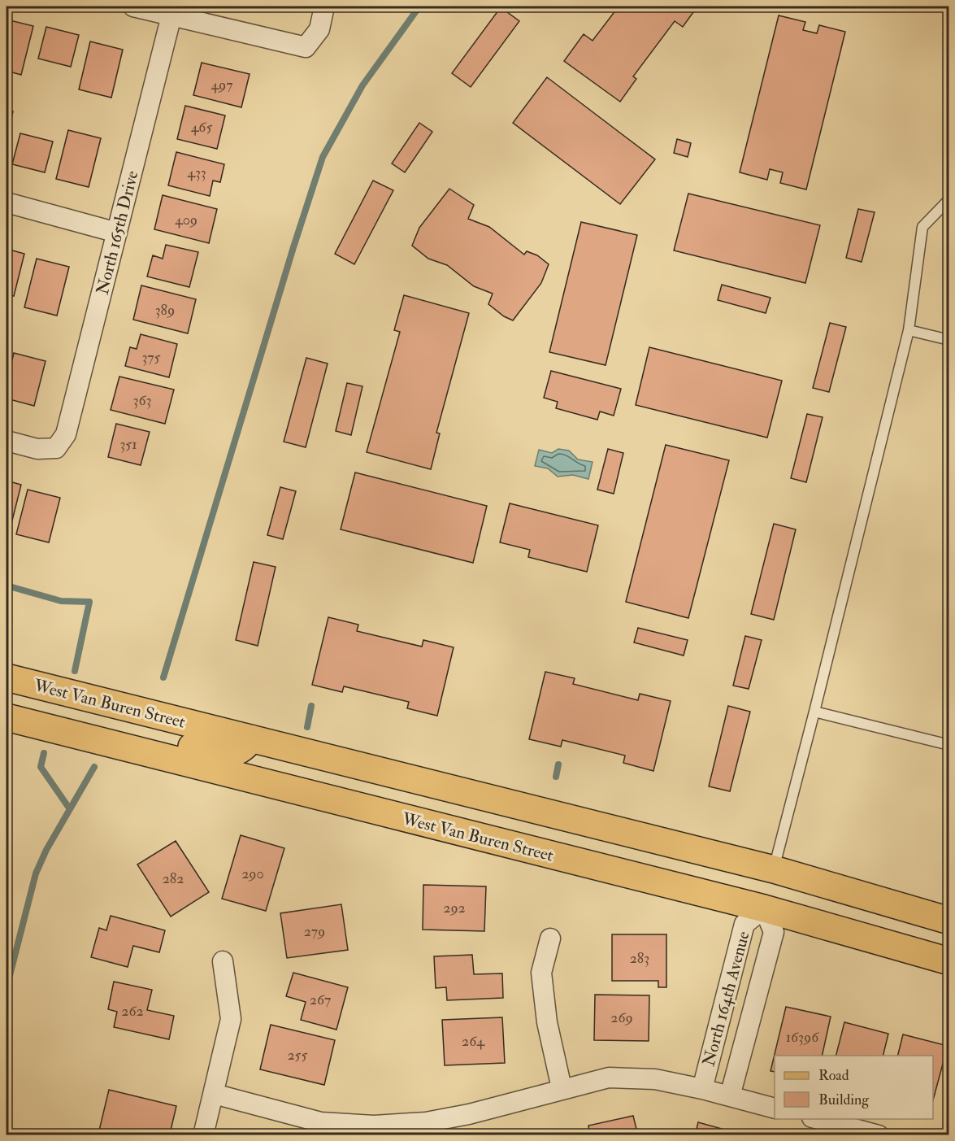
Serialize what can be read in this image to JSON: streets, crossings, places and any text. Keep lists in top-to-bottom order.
{
  "streets": {
    "main road": ["West Van Buren Street"],
    "street": ["North 165th Drive", "North 164th Avenue"]
  },
  "crossings": [
    ["West Van Buren Street", "North 164th Avenue"]
  ],
  "house_numbers": [
    "497",
    "465",
    "433",
    "409",
    "389",
    "375",
    "363",
    "351",
    "290",
    "282",
    "292",
    "279",
    "283",
    "267",
    "262",
    "269",
    "16396",
    "264",
    "255"
  ],
  "legend": ["Road", "Building"]
}
